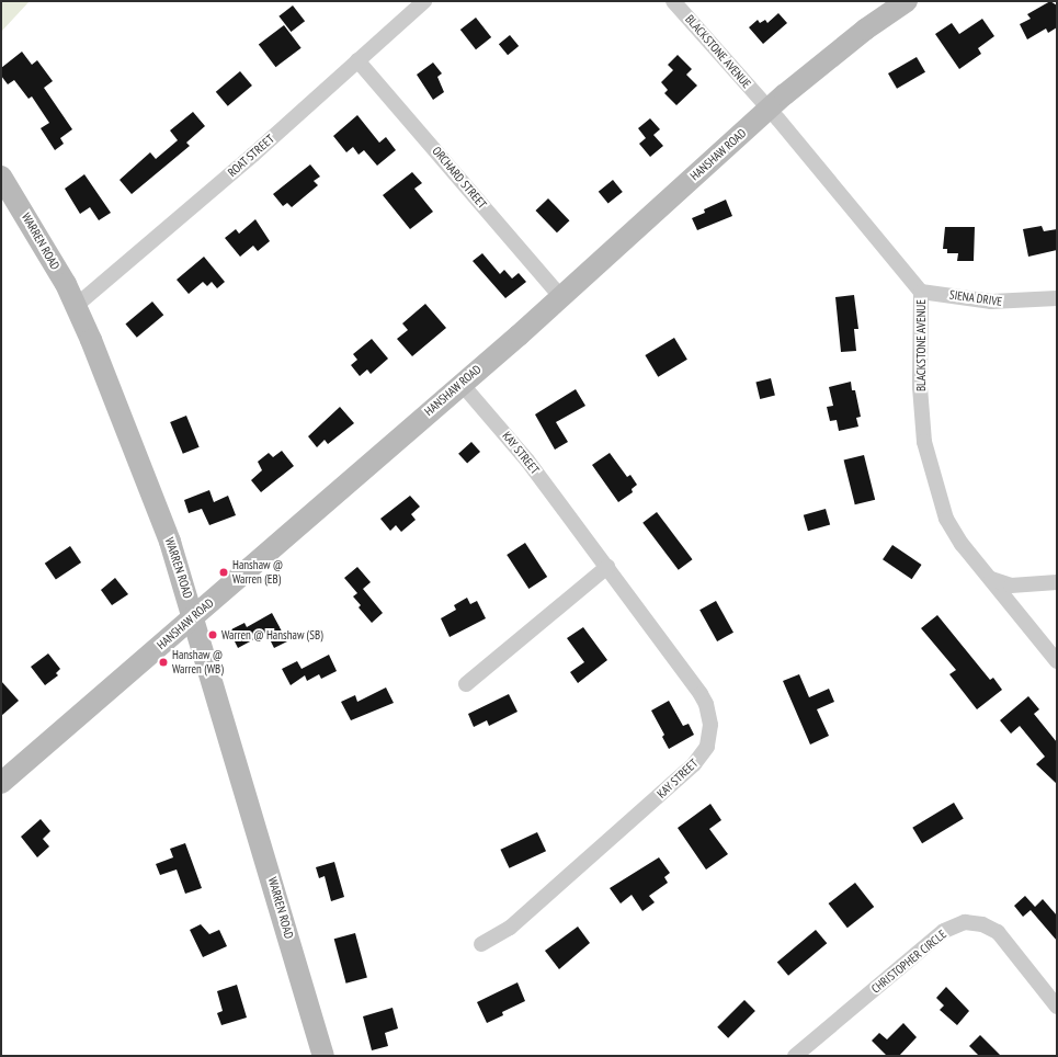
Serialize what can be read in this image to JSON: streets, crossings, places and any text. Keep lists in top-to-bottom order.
{
  "streets": {
    "street": [
      "BLACKSTONE AVENUE",
      "HANSHAW ROAD",
      "ROAT STREET",
      "ORCHARD STREET",
      "WARREN ROAD",
      "SIENA DRIVE",
      "KAY STREET",
      "CHRISTOPHER CIRCLE"
    ]
  },
  "crossings": [
    ["BLACKSTONE AVENUE", "HANSHAW ROAD"],
    ["BLACKSTONE AVENUE", "SIENA DRIVE"],
    ["HANSHAW ROAD", "ORCHARD STREET"],
    ["HANSHAW ROAD", "WARREN ROAD"],
    ["HANSHAW ROAD", "KAY STREET"],
    ["ROAT STREET", "ORCHARD STREET"],
    ["ROAT STREET", "WARREN ROAD"]
  ],
  "places": ["Hanshaw @ Warren (EB)", "Warren @ Hanshaw (SB)", "Hanshaw @ Warren (WB)"]
}
